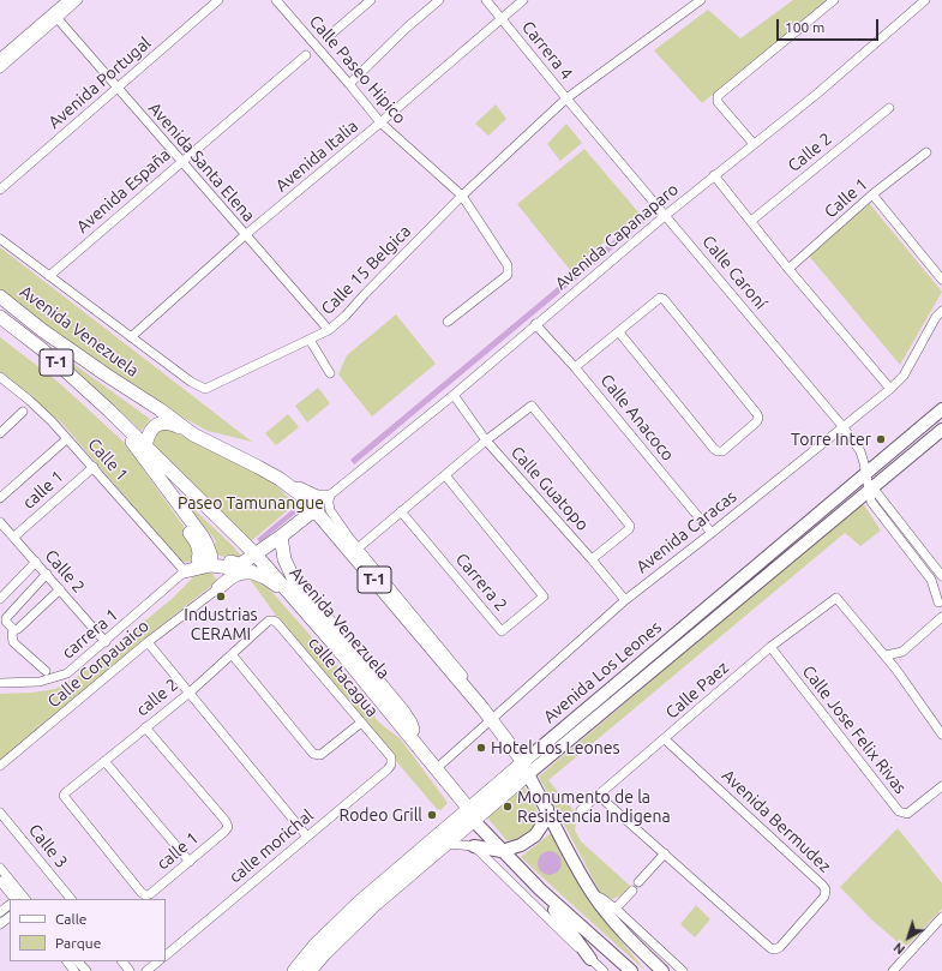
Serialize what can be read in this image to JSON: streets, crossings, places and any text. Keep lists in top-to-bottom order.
{
  "streets": {
    "main road": ["Avenida Venezuela", "T-1", "Avenida Los Leones"],
    "street": [
      "Carrera 4",
      "Calle Paseo Hipico",
      "Avenida Portugal",
      "Calle 2",
      "Avenida Italia",
      "Avenida Santa Elena",
      "Avenida España",
      "Calle 1",
      "Avenida Capanaparo",
      "Calle 15 Belgica",
      "Calle Caroní",
      "Calle Anacoco",
      "Calle Guatopo",
      "calle 1",
      "Avenida Caracas",
      "Carrera 2",
      "carrera 1",
      "Calle Corpauaico",
      "calle tacagua",
      "Calle Paez",
      "calle 2",
      "Calle Jose Felix Rivas",
      "Avenida Bermudez",
      "Calle 3",
      "calle morichal"
    ]
  },
  "crossings": [
    ["Carrera 4", "Avenida Italia"],
    ["Carrera 4", "Calle 15 Belgica"],
    ["Carrera 4", "Calle Caroní"],
    ["Calle Paseo Hipico", "Avenida Italia"],
    ["Calle Paseo Hipico", "Calle 15 Belgica"],
    ["Avenida Portugal", "Avenida Santa Elena"],
    ["Calle 2", "calle 1"],
    ["Calle 2", "carrera 1"],
    ["Avenida Italia", "Avenida Santa Elena"],
    ["Avenida Italia", "Calle 15 Belgica"],
    ["Avenida Santa Elena", "Avenida España"],
    ["Avenida Santa Elena", "Calle 15 Belgica"],
    ["Avenida España", "Calle 15 Belgica"],
    ["Calle 1", "calle 1"],
    ["Calle 1", "carrera 1"],
    ["Avenida Capanaparo", "Calle Caroní"],
    ["Avenida Capanaparo", "Calle Anacoco"],
    ["Avenida Capanaparo", "Calle Guatopo"],
    ["Calle 15 Belgica", "Calle Caroní"],
    ["Calle Caroní", "Avenida Caracas"],
    ["Calle Caroní", "Avenida Los Leones"],
    ["Avenida Venezuela", "Avenida Caracas"],
    ["Avenida Venezuela", "Avenida Los Leones"],
    ["Calle Anacoco", "Avenida Caracas"],
    ["Calle Guatopo", "Avenida Caracas"],
    ["calle 1", "calle 2"],
    ["calle tacagua", "calle 2"],
    ["calle tacagua", "calle morichal"],
    ["Calle Paez", "Calle Jose Felix Rivas"],
    ["Calle Paez", "Avenida Bermudez"]
  ],
  "parks": ["Paseo Tamunangue"],
  "places": [
    "Torre Inter",
    "Industrias CERAMI",
    "Hotel Los Leones",
    "Monumento de la Resistencia Indigena",
    "Rodeo Grill"
  ],
  "legend": ["Calle", "Parque"],
  "scale_bar": "100 m",
  "north": "bottom left"
}
